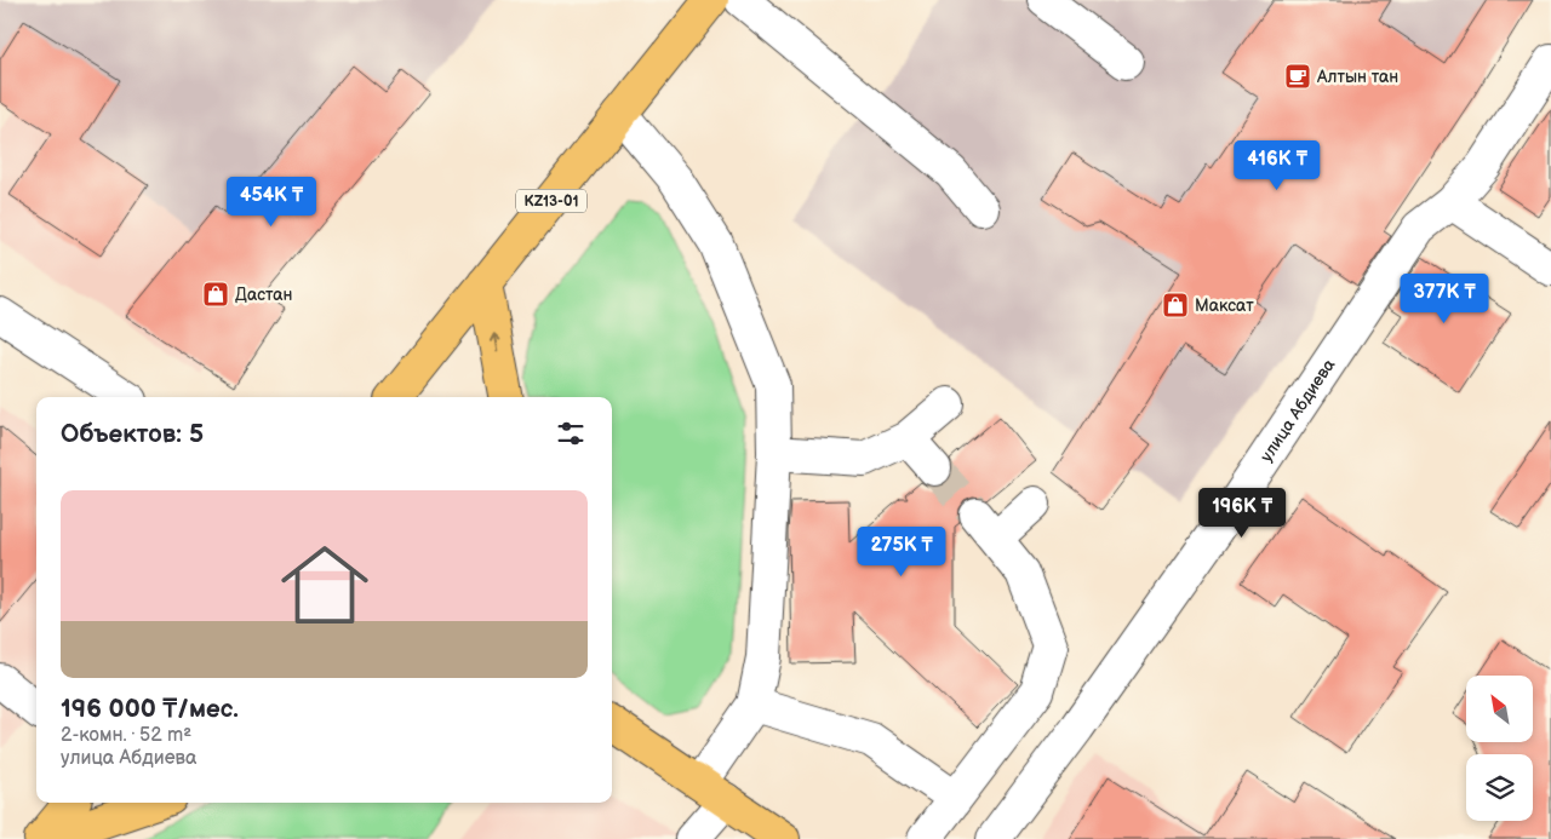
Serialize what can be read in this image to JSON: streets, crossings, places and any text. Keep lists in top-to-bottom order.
{
  "streets": {
    "main road": ["KZ13-01"],
    "street": ["улица Абдиева"]
  },
  "places": {
    "cafe": ["Алтын тан"],
    "shop": ["Дастан", "Максат"]
  },
  "north": "top left",
  "page": {
    "price": [
      "416K ₸",
      "454K ₸",
      "377K ₸",
      "196K ₸",
      "275K ₸"
    ],
    "heading": "Объектов: 5",
    "list": [
      {
        "name": "196 000 ₸/мес.",
        "note": "2-комн. · 52 m² · улица Абдиева"
      }
    ]
  }
}
